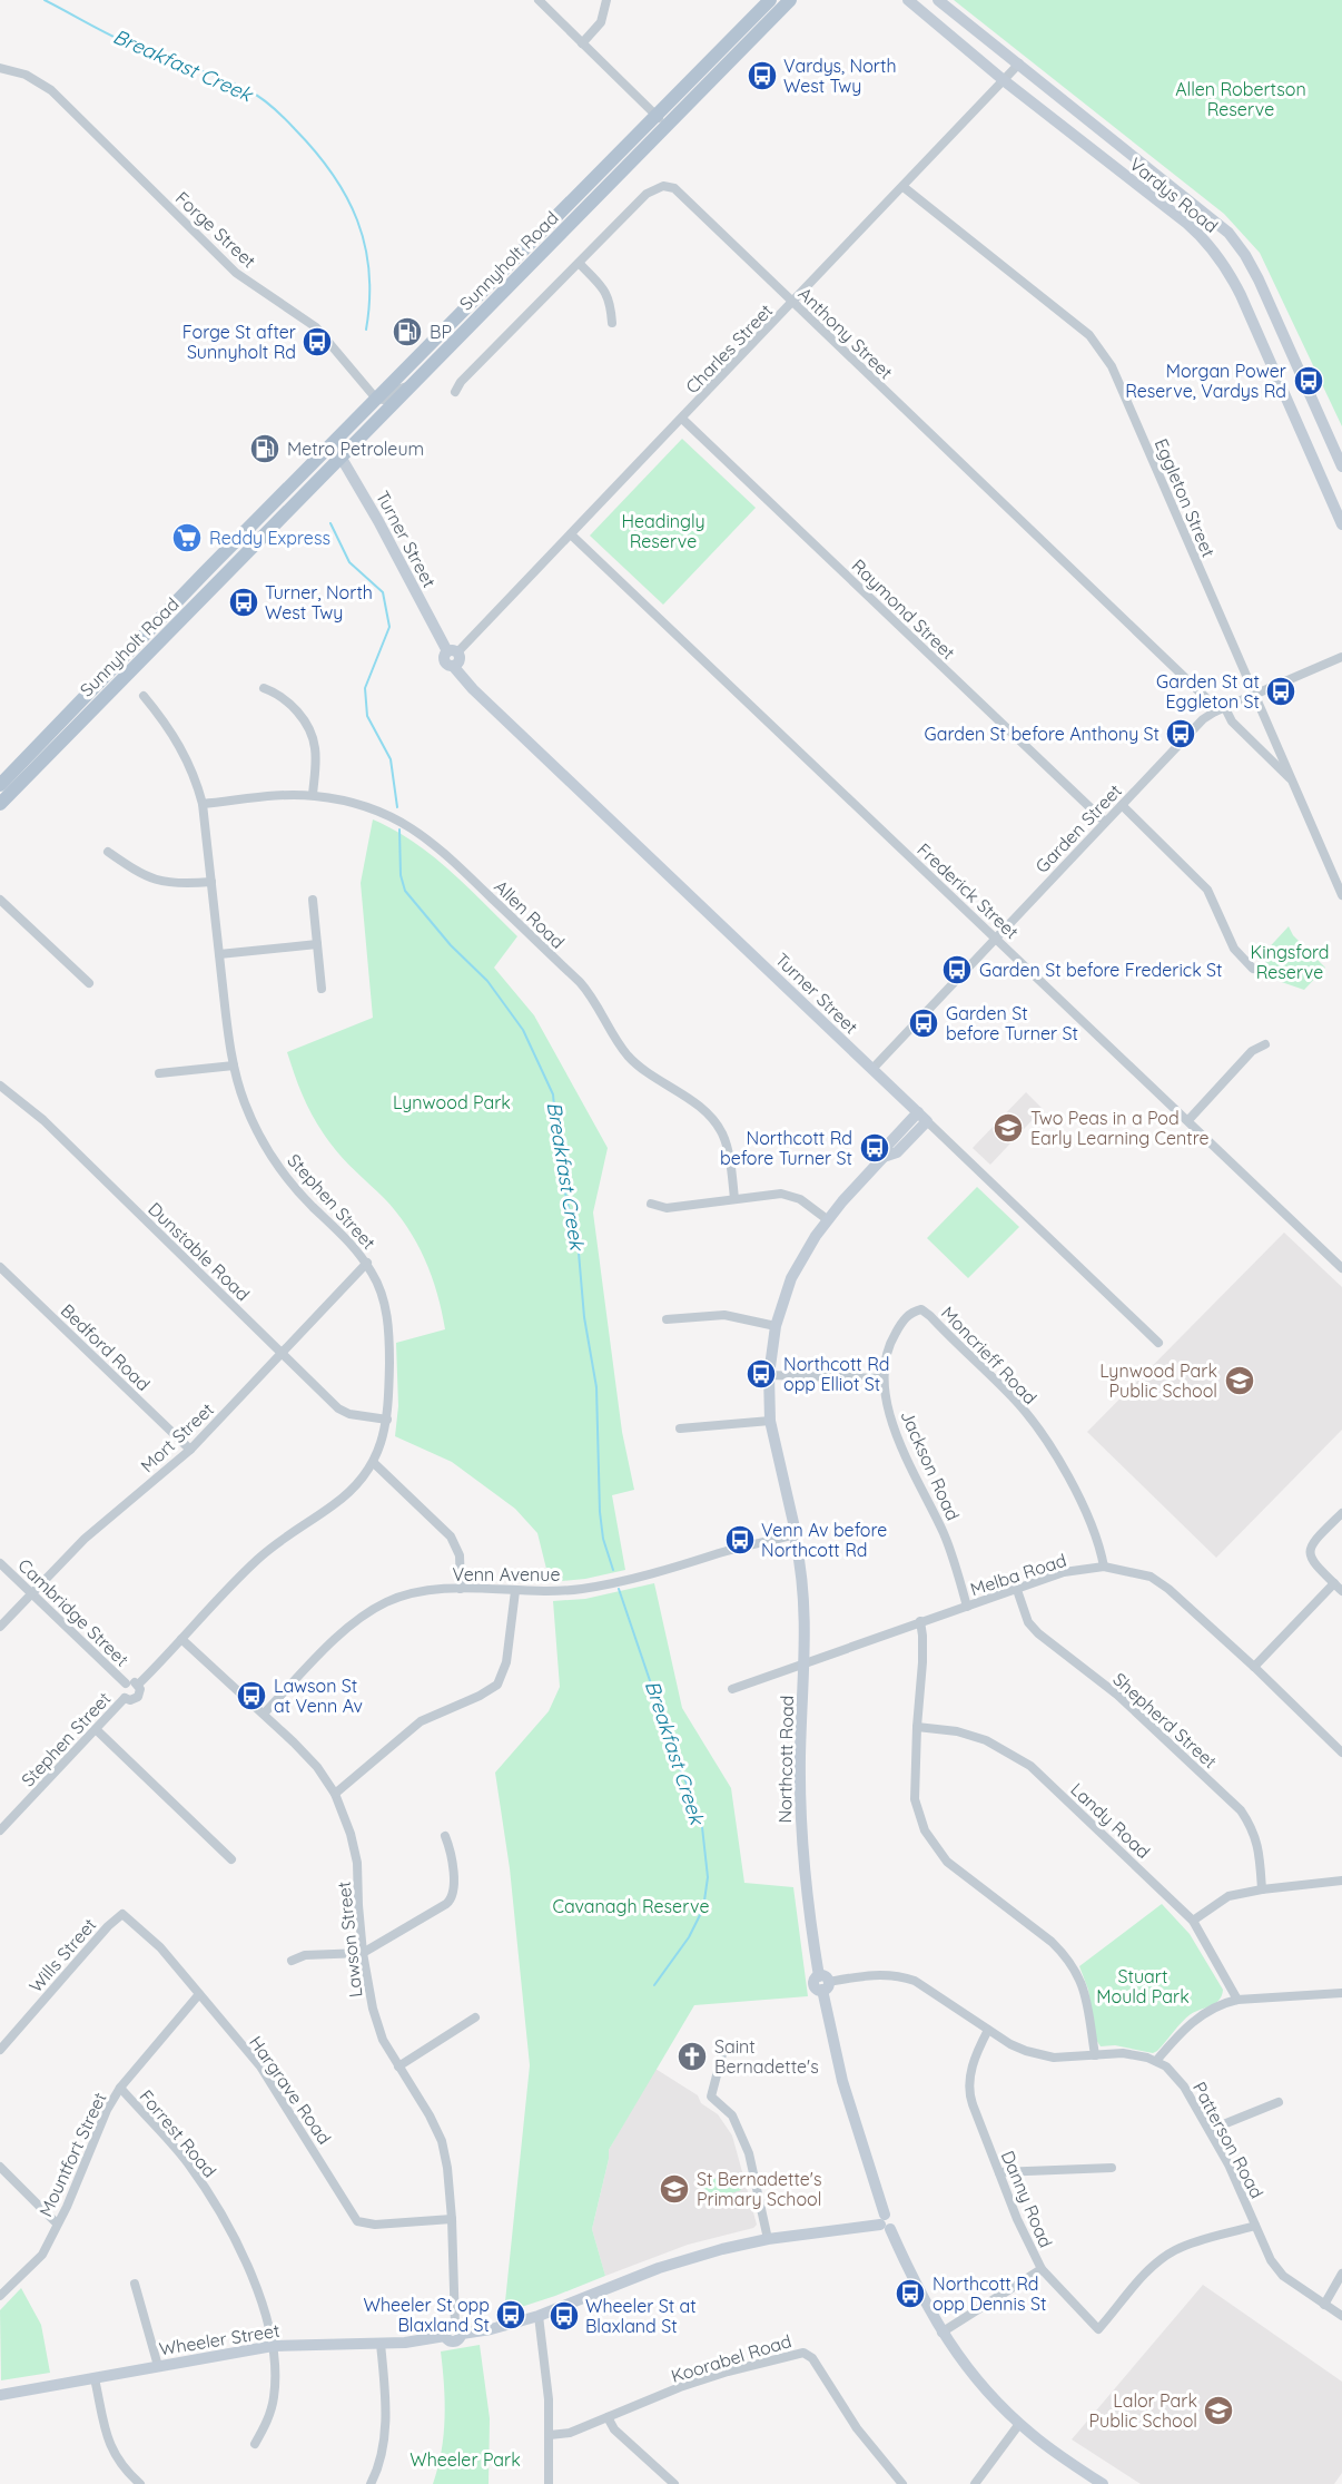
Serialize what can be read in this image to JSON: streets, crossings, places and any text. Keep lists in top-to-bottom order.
{
  "streets": {
    "main road": ["Sunnyholt Road"],
    "street": [
      "Vardys Road",
      "Forge Street",
      "Anthony Street",
      "Charles Street",
      "Eggleton Street",
      "Turner Street",
      "Raymond Street",
      "Garden Street",
      "Frederick Street",
      "Allen Road",
      "Stephen Street",
      "Dunstable Road",
      "Bedford Road",
      "Moncrieff Road",
      "Mort Street",
      "Jackson Road",
      "Venn Avenue",
      "Melba Road",
      "Cambridge Street",
      "Shepherd Street",
      "Northcott Road",
      "Landy Road",
      "Lawson Street",
      "Wills Street",
      "Hargrave Road",
      "Forrest Road",
      "Patterson Road",
      "Mountfort Street",
      "Danny Road",
      "Wheeler Street",
      "Koorabel Road"
    ]
  },
  "crossings": [
    ["Vardys Road", "Charles Street"],
    ["Forge Street", "Sunnyholt Road"],
    ["Sunnyholt Road", "Turner Street"],
    ["Anthony Street", "Charles Street"],
    ["Anthony Street", "Garden Street"],
    ["Charles Street", "Eggleton Street"],
    ["Charles Street", "Turner Street"],
    ["Charles Street", "Raymond Street"],
    ["Charles Street", "Frederick Street"],
    ["Eggleton Street", "Garden Street"],
    ["Turner Street", "Garden Street"],
    ["Turner Street", "Northcott Road"],
    ["Raymond Street", "Garden Street"],
    ["Garden Street", "Frederick Street"],
    ["Allen Road", "Stephen Street"],
    ["Stephen Street", "Dunstable Road"],
    ["Stephen Street", "Mort Street"],
    ["Stephen Street", "Cambridge Street"],
    ["Stephen Street", "Lawson Street"],
    ["Dunstable Road", "Mort Street"],
    ["Bedford Road", "Mort Street"],
    ["Moncrieff Road", "Jackson Road"],
    ["Moncrieff Road", "Melba Road"],
    ["Mort Street", "Cambridge Street"],
    ["Jackson Road", "Melba Road"],
    ["Venn Avenue", "Northcott Road"],
    ["Venn Avenue", "Lawson Street"],
    ["Melba Road", "Shepherd Street"],
    ["Melba Road", "Northcott Road"],
    ["Northcott Road", "Patterson Road"],
    ["Lawson Street", "Hargrave Road"],
    ["Lawson Street", "Wheeler Street"],
    ["Wills Street", "Hargrave Road"],
    ["Hargrave Road", "Mountfort Street"],
    ["Forrest Road", "Mountfort Street"],
    ["Forrest Road", "Wheeler Street"],
    ["Patterson Road", "Danny Road"]
  ],
  "water": ["Breakfast Creek"],
  "parks": [
    "Allen Robertson Reserve",
    "Headingly Reserve",
    "Kingsford Reserve",
    "Lynwood Park",
    "Cavanagh Reserve",
    "Stuart Mould Park",
    "Wheeler Park"
  ],
  "places": {
    "bus stop": [
      "Vardys, North West Twy",
      "Forge St after Sunnyholt Rd",
      "Morgan Power Reserve, Vardys Rd",
      "Turner, North West Twy",
      "Garden St at Eggleton St",
      "Garden St before Anthony St",
      "Garden St before Frederick St",
      "Garden St before Turner St",
      "Northcott Rd before Turner St",
      "Northcott Rd opp Elliot St",
      "Venn Av before Northcott Rd",
      "Lawson St at Venn Av",
      "Northcott Rd opp Dennis St",
      "Wheeler St opp Blaxland St",
      "Wheeler St at Blaxland St"
    ],
    "fuel station": ["BP", "Metro Petroleum"],
    "supermarket": ["Reddy Express"],
    "school or university": [
      "Two Peas in a Pod Early Learning Centre",
      "Lynwood Park Public School",
      "St Bernadette's Primary School",
      "Lalor Park Public School"
    ],
    "church": ["Saint Bernadette's"]
  }
}
